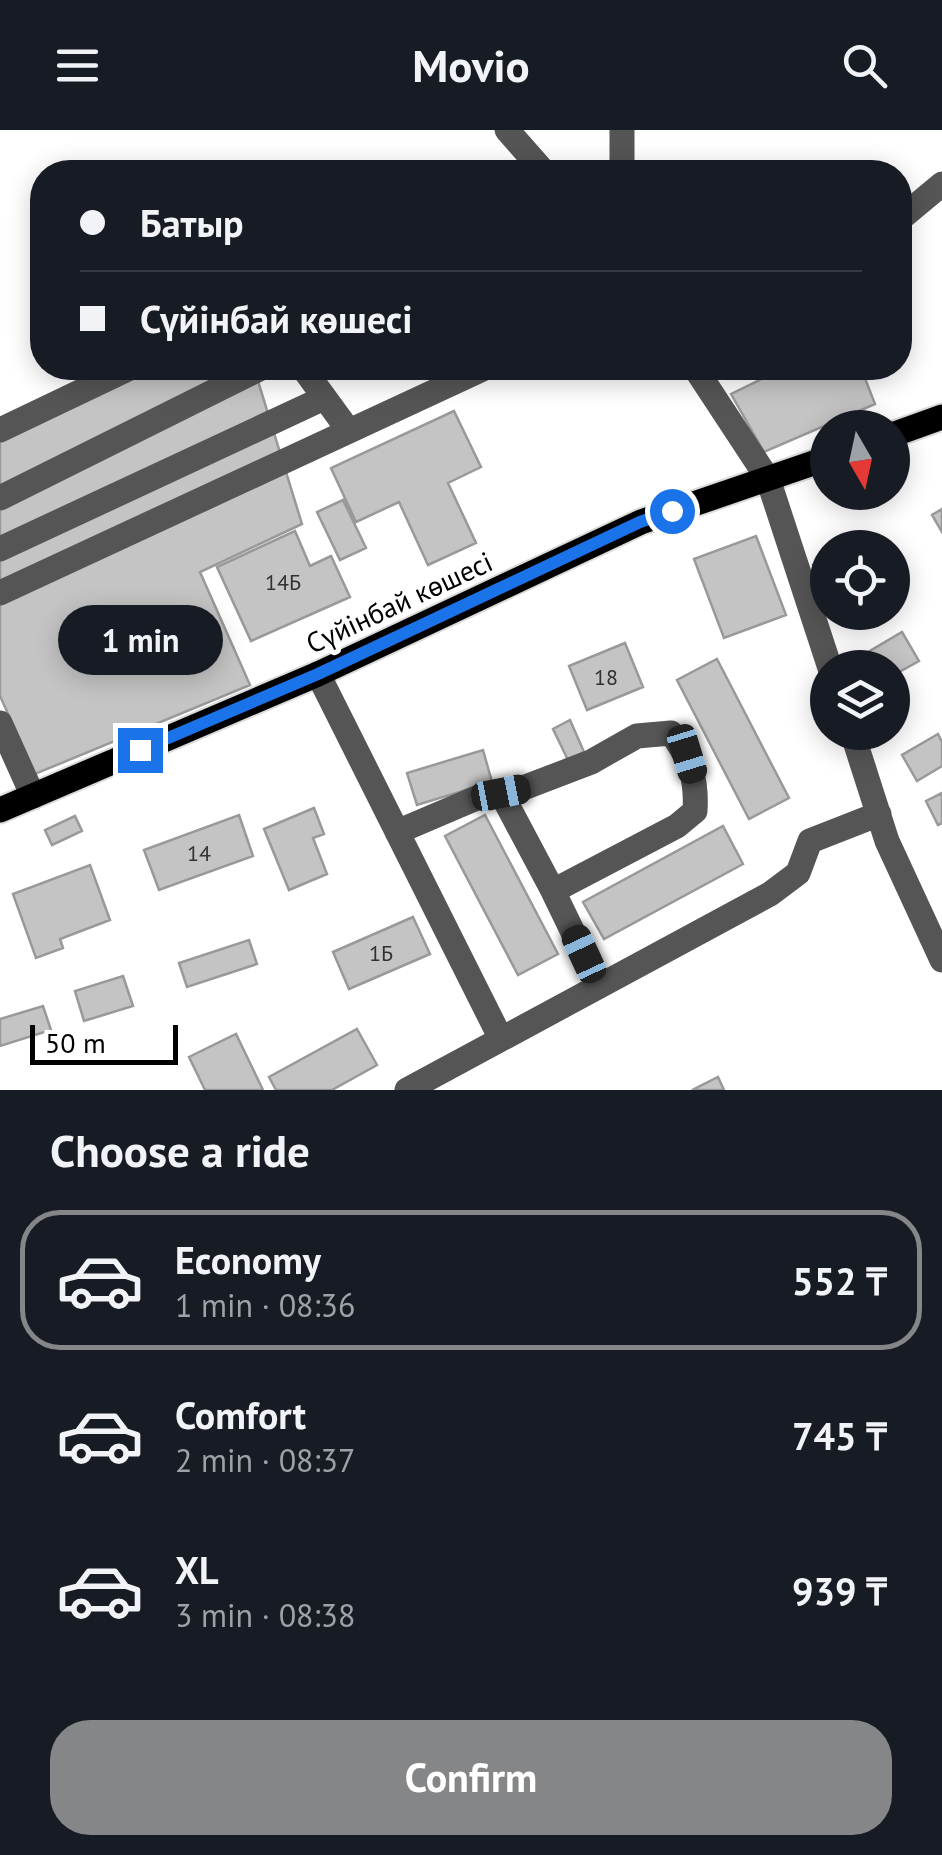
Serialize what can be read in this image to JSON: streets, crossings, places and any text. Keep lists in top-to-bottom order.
{
  "streets": {
    "main road": ["Сүйінбай көшесі"]
  },
  "house_numbers": [
    "14Б",
    "18",
    "14",
    "1Б"
  ],
  "scale_bar": "50 m",
  "north": "bottom",
  "page": {
    "header": "Movio",
    "banner": ["Батыр", "Сүйінбай көшесі"],
    "bubble": "1 min",
    "scale": "50 m",
    "heading": "Choose a ride",
    "list": [
      {
        "name": "Economy",
        "note": "1 min · 08:36",
        "value": "552 ₸"
      },
      {
        "name": "Comfort",
        "note": "2 min · 08:37",
        "value": "745 ₸"
      },
      {
        "name": "XL",
        "note": "3 min · 08:38",
        "value": "939 ₸"
      }
    ],
    "buttons": "Confirm"
  }
}
